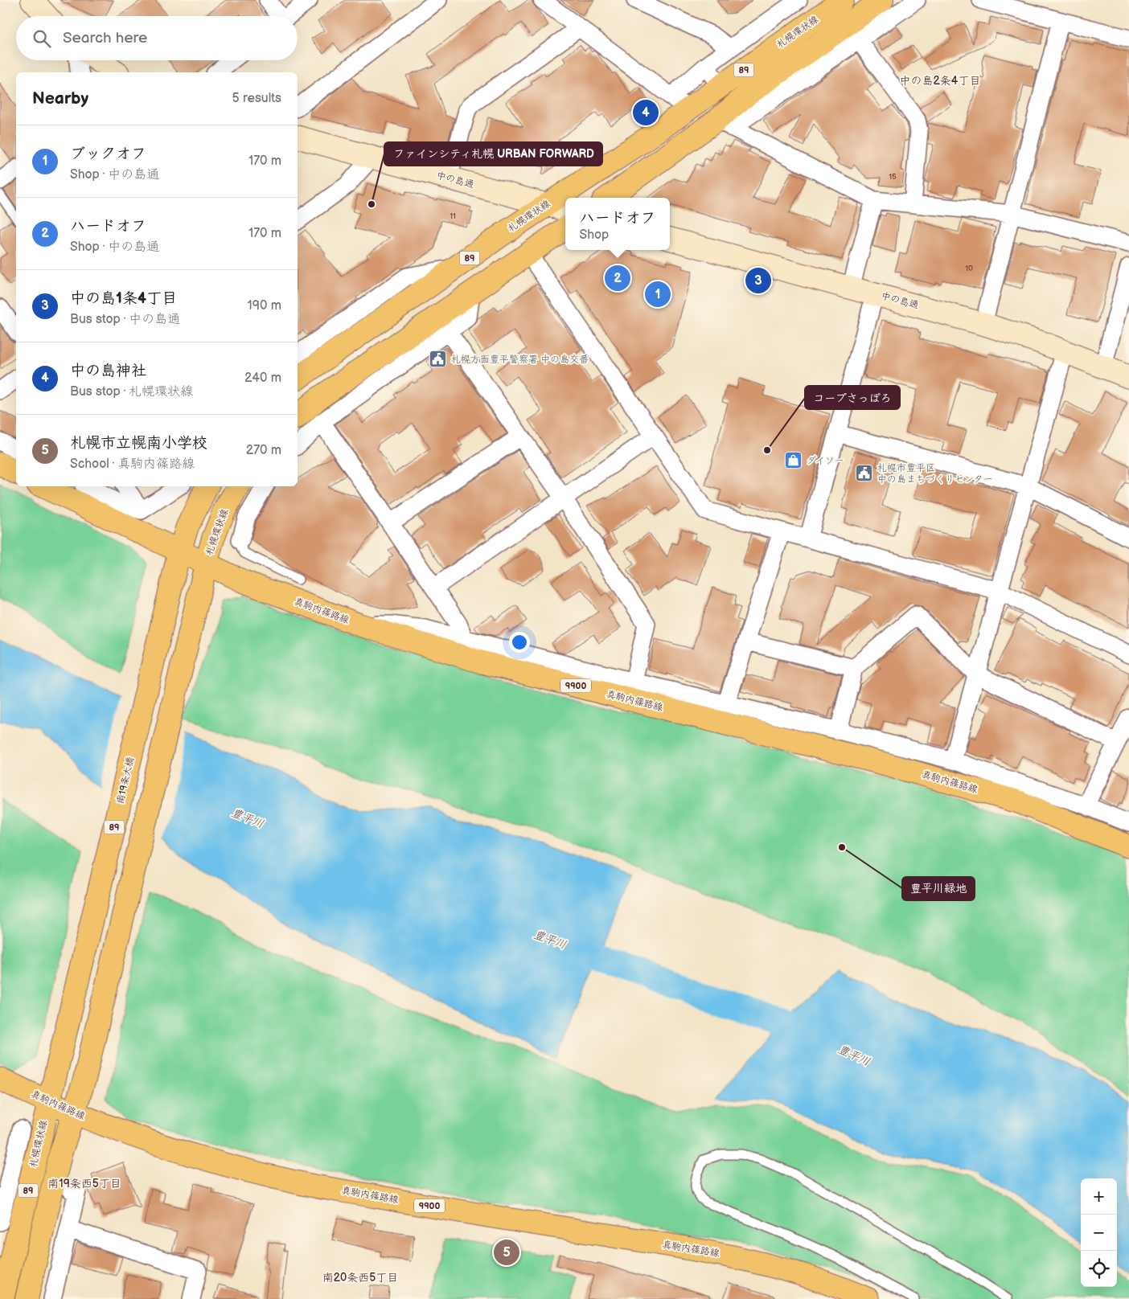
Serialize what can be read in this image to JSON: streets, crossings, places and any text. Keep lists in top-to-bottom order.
{
  "streets": {
    "main road": [
      "札幌環状線",
      "89",
      "真駒内篠路線",
      "9900",
      "南19条大橋"
    ],
    "street": ["中の島通"]
  },
  "crossings": [
    ["札幌環状線", "89"],
    ["札幌環状線", "中の島通"],
    ["札幌環状線", "真駒内篠路線"],
    ["札幌環状線", "南19条大橋"],
    ["89", "真駒内篠路線"],
    ["89", "南19条大橋"],
    ["真駒内篠路線", "南19条大橋"]
  ],
  "districts": ["中の島2条4丁目", "南19条西5丁目", "南20条西5丁目"],
  "water": ["豊平川"],
  "places": {
    "other": ["ファインシティ札幌 URBAN FORWARD", "コープさっぽろ", "豊平川緑地"],
    "public building": ["札幌方面豊平警察署 中の島交番", "札幌市豊平区 中の島まちづくりセンター"],
    "shop": ["ダイソー"]
  },
  "house_numbers": ["15", "11", "10"],
  "page": {
    "search": "Search here",
    "heading": ["Nearby", "5 results"],
    "pins": [
      "4",
      "2",
      "3",
      "1",
      "5"
    ],
    "list": [
      {
        "mark": "1",
        "name": "ブックオフ",
        "note": "Shop · 中の島通",
        "value": "170 m"
      },
      {
        "mark": "2",
        "name": "ハードオフ",
        "note": "Shop · 中の島通",
        "value": "170 m"
      },
      {
        "mark": "3",
        "name": "中の島1条4丁目",
        "note": "Bus stop · 中の島通",
        "value": "190 m"
      },
      {
        "mark": "4",
        "name": "中の島神社",
        "note": "Bus stop · 札幌環状線",
        "value": "240 m"
      },
      {
        "mark": "5",
        "name": "札幌市立幌南小学校",
        "note": "School · 真駒内篠路線",
        "value": "270 m"
      }
    ],
    "popup": ["ハードオフ", "Shop"],
    "map_buttons": ["+", "−"]
  }
}
